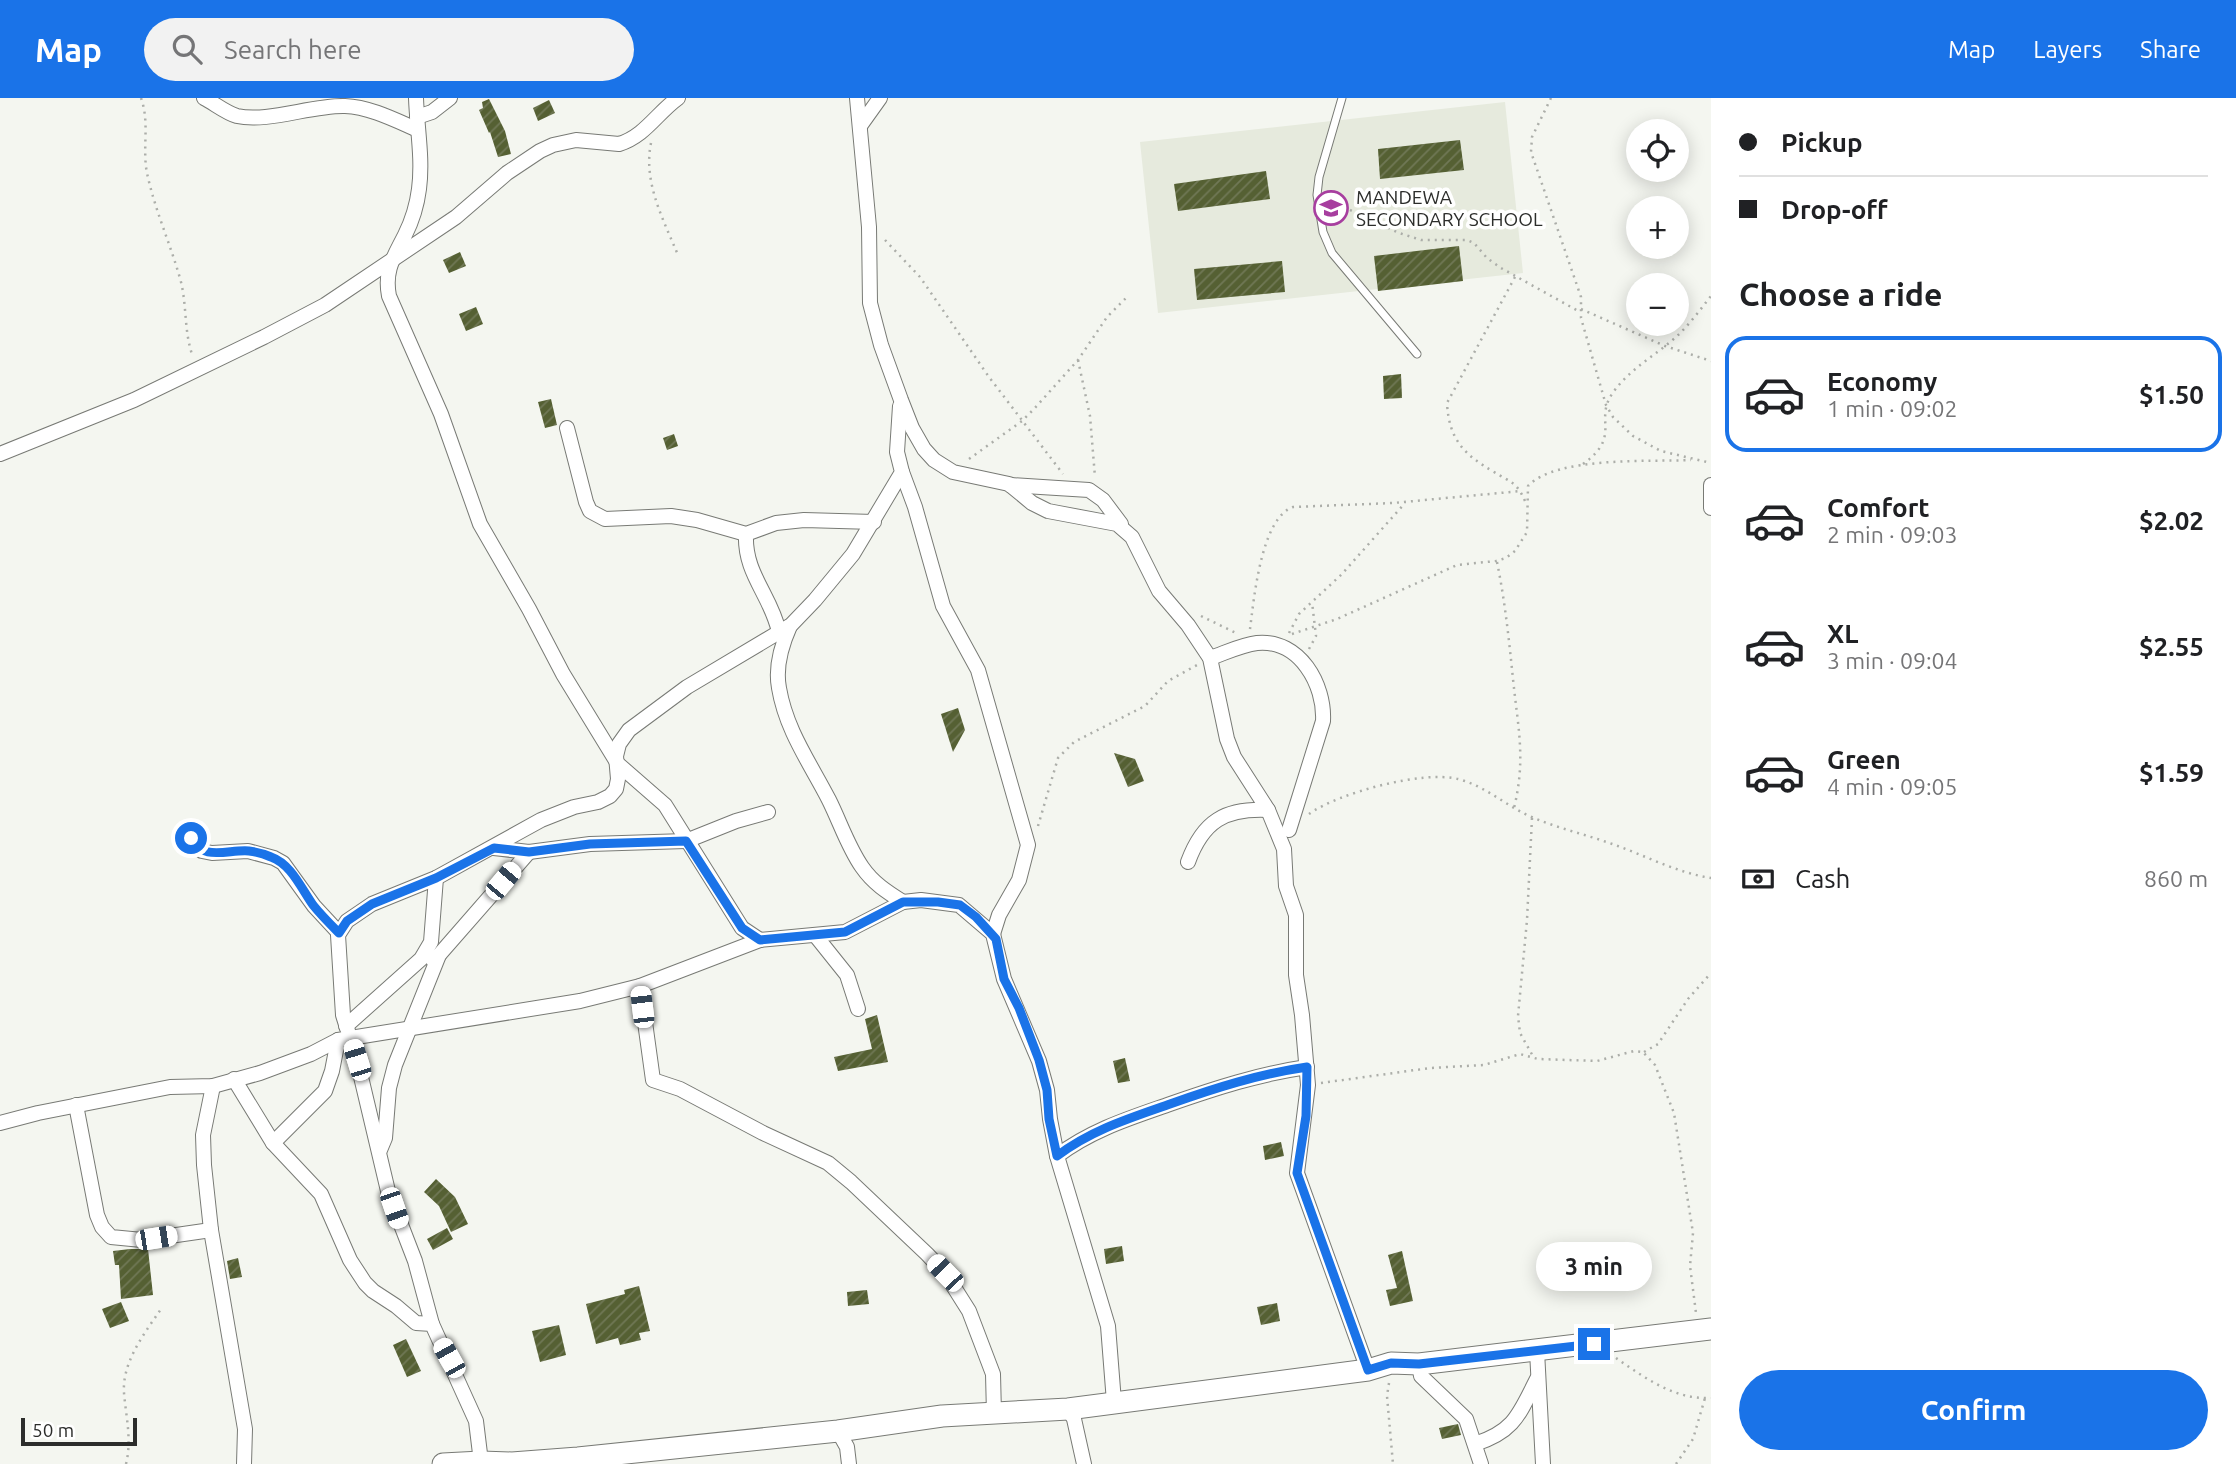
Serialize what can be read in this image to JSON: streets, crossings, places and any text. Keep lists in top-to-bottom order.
{
  "places": {
    "school or university": ["MANDEWA SECONDARY SCHOOL"]
  },
  "scale_bar": "50 m",
  "page": {
    "header": "Map",
    "search": "Search here",
    "nav": ["Map", "Layers", "Share"],
    "banner": ["Pickup", "Drop-off"],
    "map_buttons": ["+", "−"],
    "heading": "Choose a ride",
    "list": [
      {
        "name": "Economy",
        "note": "1 min · 09:02",
        "value": "$1.50"
      },
      {
        "name": "Comfort",
        "note": "2 min · 09:03",
        "value": "$2.02"
      },
      {
        "name": "XL",
        "note": "3 min · 09:04",
        "value": "$2.55"
      },
      {
        "name": "Green",
        "note": "4 min · 09:05",
        "value": "$1.59"
      }
    ],
    "pay": ["Cash", "860 m"],
    "bubble": "3 min",
    "buttons": "Confirm",
    "scale": "50 m"
  }
}
